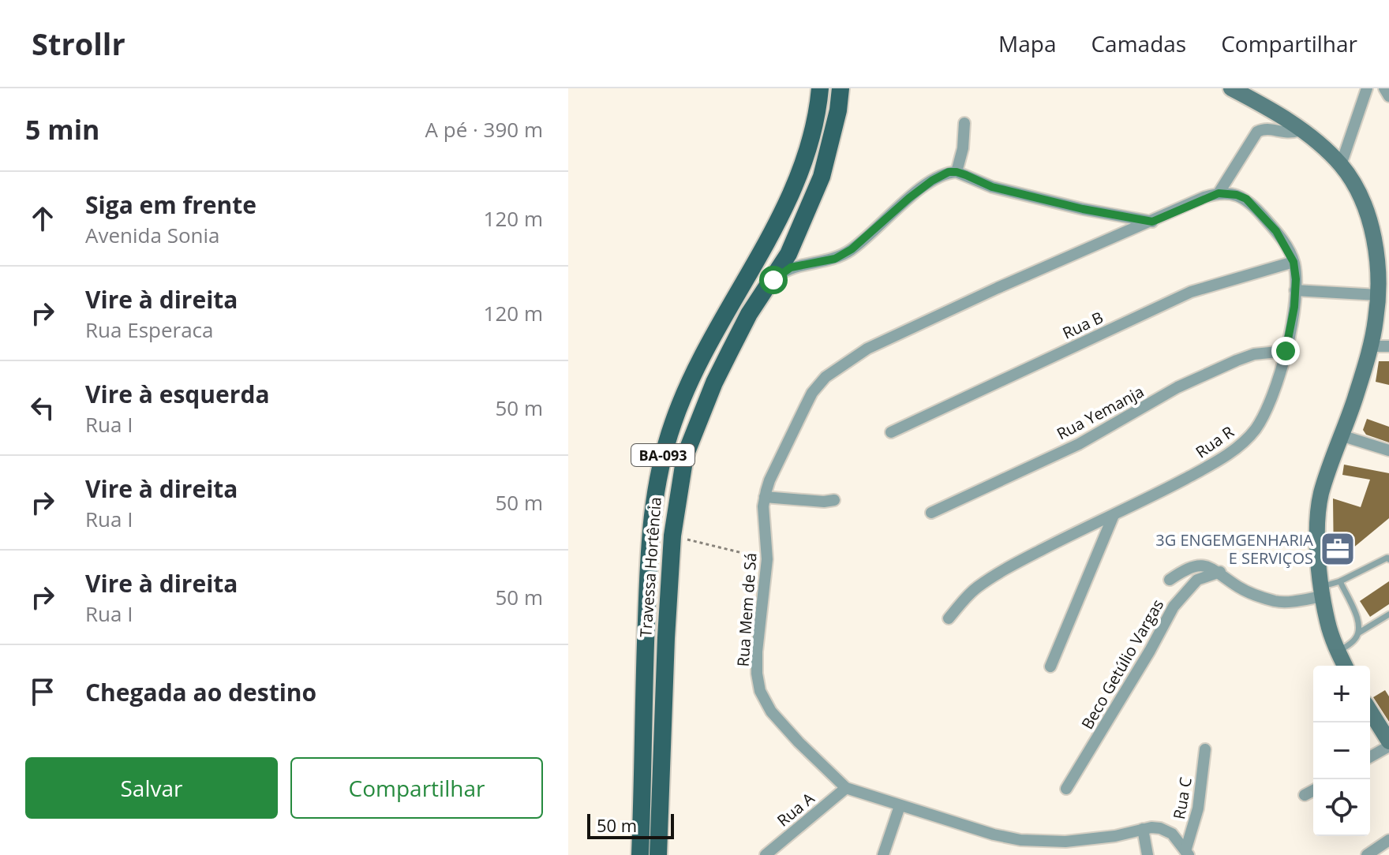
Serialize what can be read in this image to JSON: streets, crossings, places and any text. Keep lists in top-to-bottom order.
{
  "streets": {
    "main road": ["BA-093", "Travessa Hortência"],
    "street": [
      "Rua B",
      "Rua Yemanja",
      "Rua R",
      "Rua Mem de Sá",
      "Beco Getúlio Vargas",
      "Rua C",
      "Rua A"
    ]
  },
  "crossings": [
    ["Rua B", "Rua R"],
    ["Rua Yemanja", "Rua R"],
    ["Rua Mem de Sá", "Rua C"],
    ["Rua Mem de Sá", "Rua A"]
  ],
  "places": {
    "office": ["3G ENGEMGENHARIA E SERVIÇOS"]
  },
  "scale_bar": "50 m",
  "page": {
    "header": "Strollr",
    "nav": ["Mapa", "Camadas", "Compartilhar"],
    "heading": ["5 min", "A pé · 390 m"],
    "list": [
      ["Siga em frente", "Avenida Sonia", "120 m"],
      ["Vire à direita", "Rua Esperaca", "120 m"],
      ["Vire à esquerda", "Rua I", "50 m"],
      ["Vire à direita", "Rua I", "50 m"],
      ["Vire à direita", "Rua I", "50 m"],
      "Chegada ao destino"
    ],
    "map_buttons": ["+", "−"],
    "buttons": ["Salvar", "Compartilhar"],
    "scale": "50 m"
  }
}
